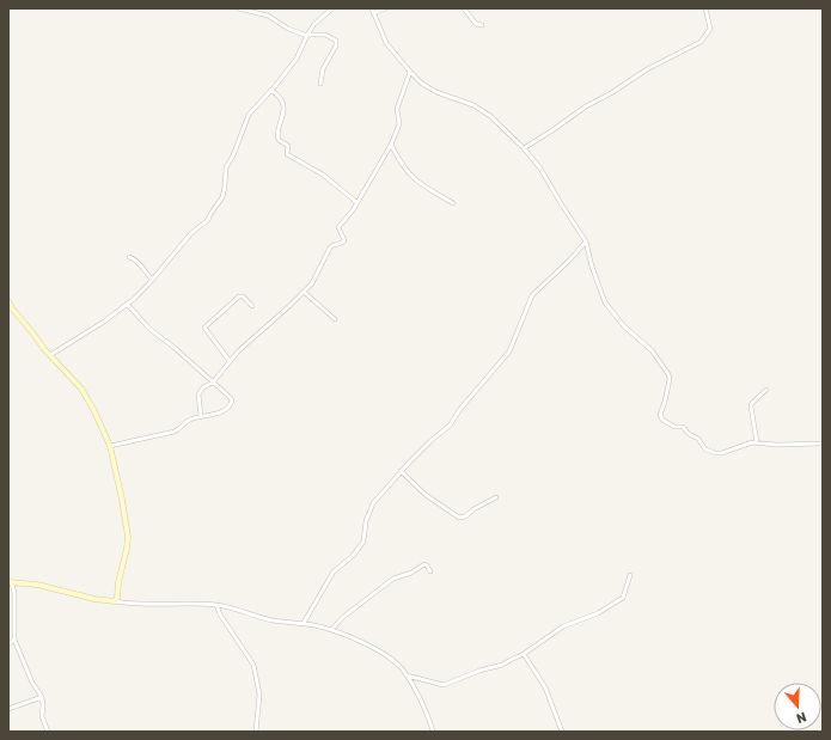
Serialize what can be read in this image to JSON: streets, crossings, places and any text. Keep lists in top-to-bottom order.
{
  "north": "bottom"
}
